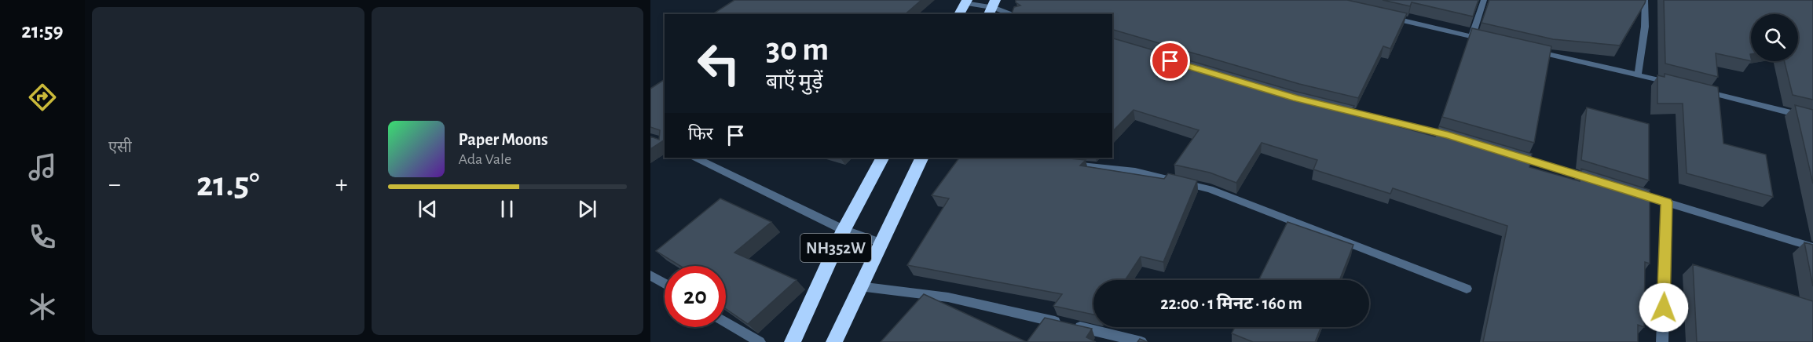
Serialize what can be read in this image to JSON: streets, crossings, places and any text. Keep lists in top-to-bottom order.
{
  "streets": {
    "highway": ["NH352W"]
  },
  "page": {
    "tabs": "21:59",
    "tile": "एसी",
    "turn": ["30 m", "बाएँ मुड़ें"],
    "then": "फिर",
    "song": ["Paper Moons", "Ada Vale"],
    "heat": ["−", "21.5°", "+"],
    "limit": "20",
    "trip": "22:00 · 1 मिनट · 160 m"
  }
}
